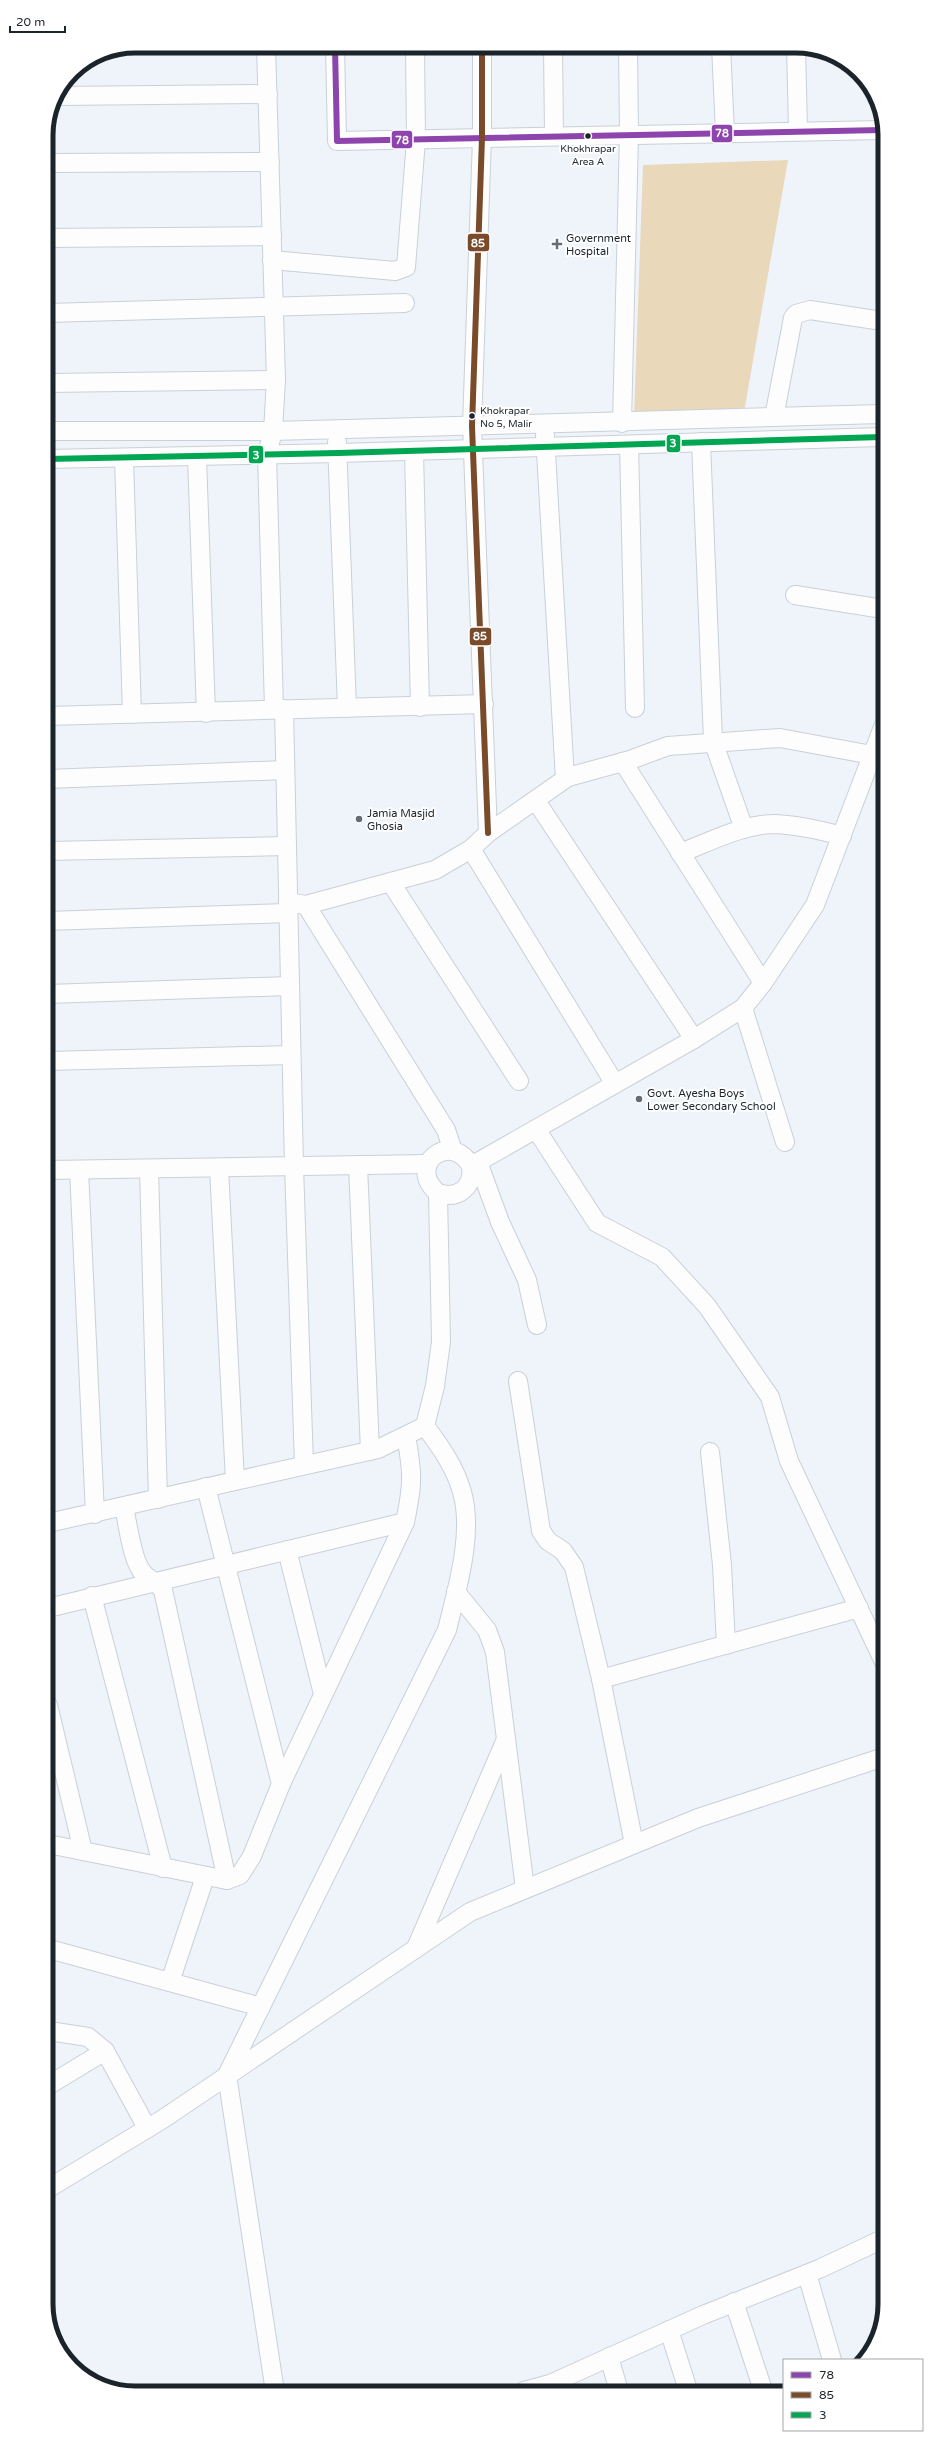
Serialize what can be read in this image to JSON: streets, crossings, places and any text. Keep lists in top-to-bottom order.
{
  "places": {
    "other": [
      "Khokhrapar Area A",
      "Khokrapar No 5, Malir",
      "Jamia Masjid Ghosia",
      "Govt. Ayesha Boys Lower Secondary School"
    ],
    "health": ["Government Hospital"]
  },
  "lines": ["transit line 78", "transit line 85", "transit line 3"],
  "legend": ["78", "85", "3"],
  "scale_bar": "20 m"
}
